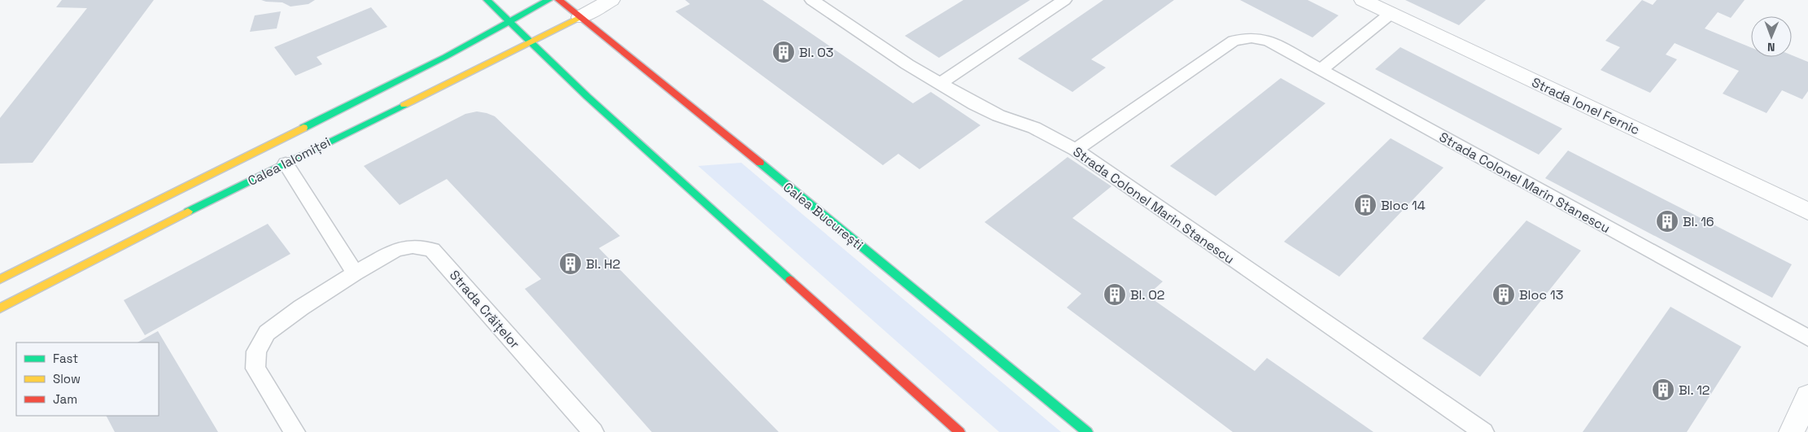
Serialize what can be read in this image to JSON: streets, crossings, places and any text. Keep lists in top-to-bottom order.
{
  "streets": {
    "main road": ["Calea Ialomiței", "Calea București"],
    "street": ["Strada Ionel Fernic"],
    "lane": ["Strada Colonel Marin Stanescu", "Strada Crăițelor"]
  },
  "crossings": [
    ["Calea Ialomiței", "Calea București"]
  ],
  "places": {
    "building": [
      "Bl. O3",
      "Bloc 14",
      "Bl. 16",
      "Bl. H2",
      "Bl. O2",
      "Bloc 13",
      "Bl. 12"
    ]
  },
  "legend": ["Fast", "Slow", "Jam"],
  "north": "bottom"
}
